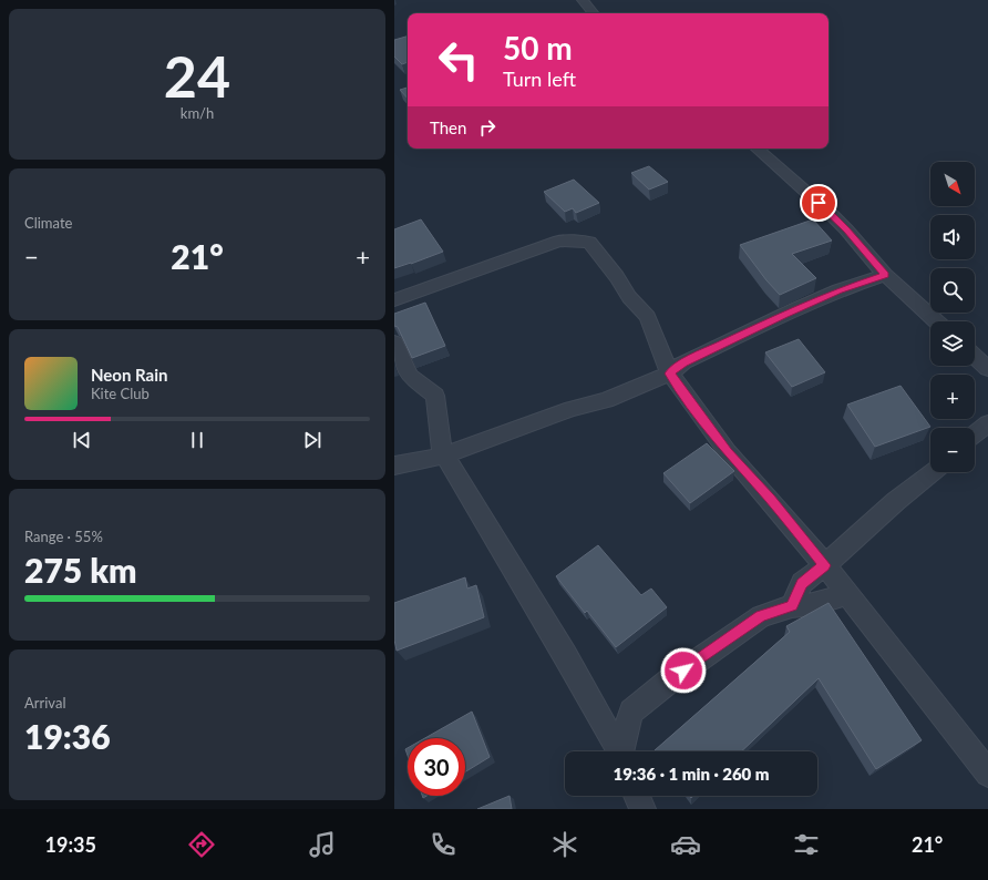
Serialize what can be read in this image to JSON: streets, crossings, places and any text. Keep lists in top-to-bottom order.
{
  "north": "bottom right",
  "page": {
    "tile": [
      ["24", "km/h"],
      "Climate",
      ["Range · 55%", "275 km"],
      ["Arrival", "19:36"]
    ],
    "turn": ["50 m", "Turn left"],
    "then": "Then",
    "map_buttons": ["+", "−"],
    "heat": ["−", "21°", "+"],
    "song": ["Neon Rain", "Kite Club"],
    "limit": "30",
    "trip": "19:36 · 1 min · 260 m",
    "tabs": ["19:35", "21°"]
  }
}
